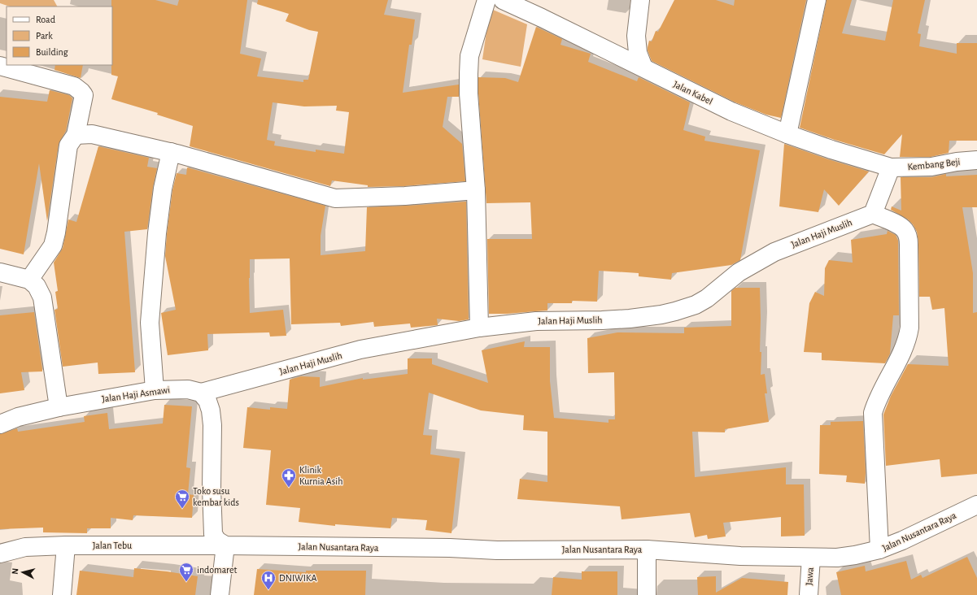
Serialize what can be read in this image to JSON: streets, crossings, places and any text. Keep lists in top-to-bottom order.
{
  "streets": {
    "street": [
      "Jalan Kabel",
      "Kembang Beji",
      "Jalan Haji Muslih",
      "Jalan Haji Asmawi",
      "Jalan Nusantara Raya",
      "Jalan Tebu",
      "Jawa"
    ]
  },
  "crossings": [
    ["Jalan Kabel", "Kembang Beji"],
    ["Jalan Haji Muslih", "Jalan Haji Asmawi"],
    ["Jalan Nusantara Raya", "Jalan Tebu"],
    ["Jalan Nusantara Raya", "Jawa"]
  ],
  "places": {
    "pharmacy": ["Klinik Kurnia Asih"],
    "supermarket": ["Toko susu kembar kids", "indomaret"],
    "hospital": ["DNIWIKA"]
  },
  "legend": ["Road", "Park", "Building"],
  "north": "left"
}
